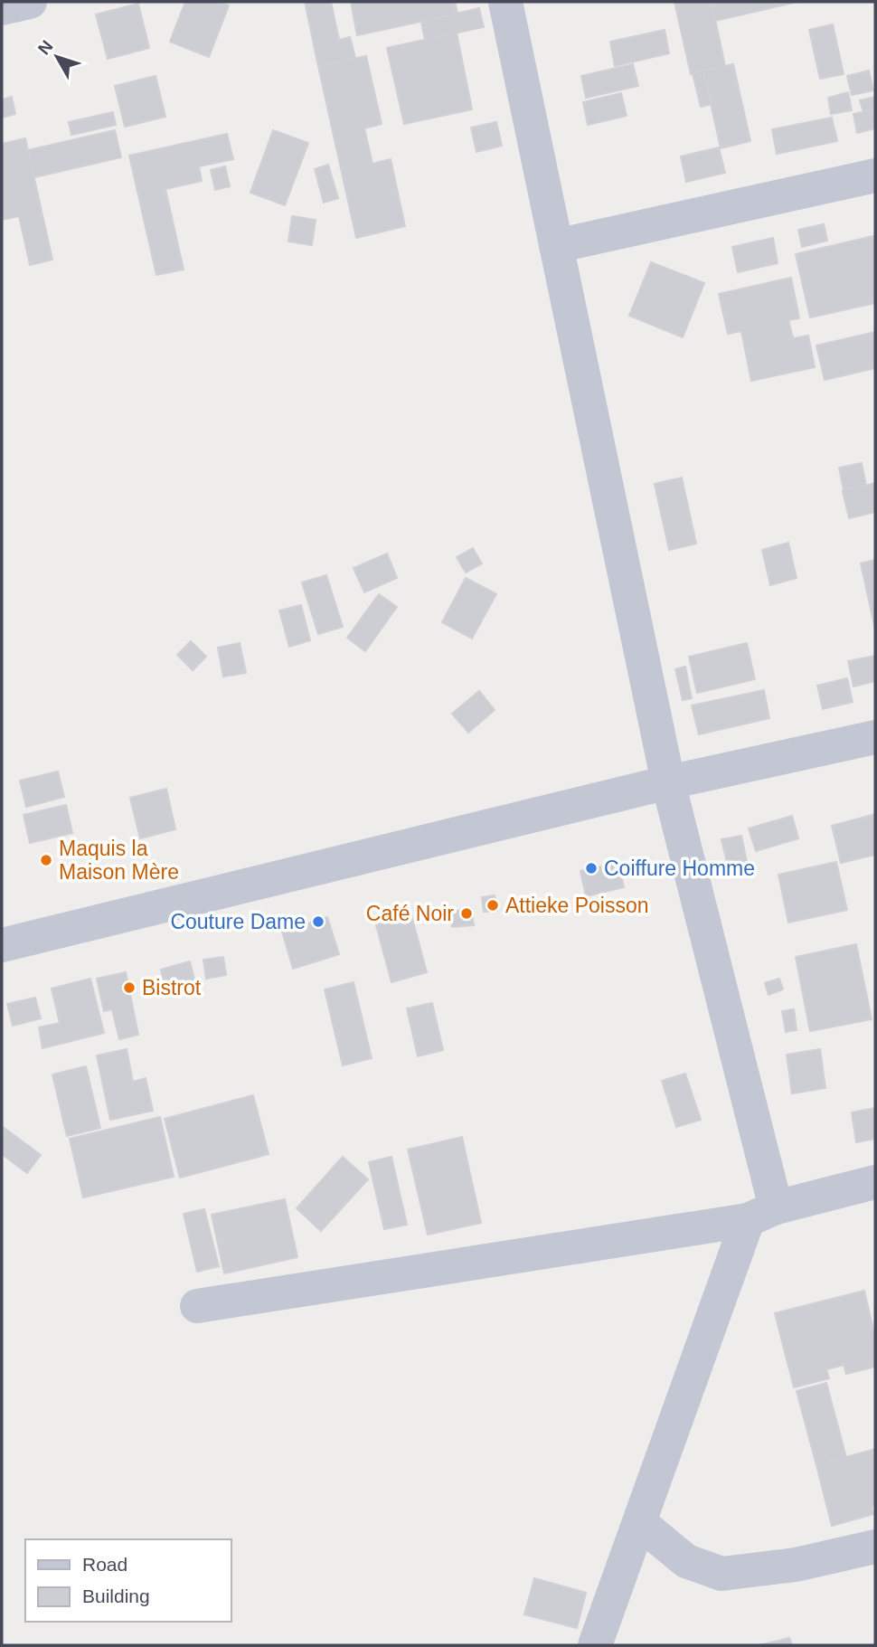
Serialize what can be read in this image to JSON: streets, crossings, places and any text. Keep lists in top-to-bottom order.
{
  "places": [
    "Maquis la Maison Mère",
    "Coiffure Homme",
    "Attieke Poisson",
    "Café Noir",
    "Couture Dame",
    "Bistrot"
  ],
  "legend": ["Road", "Building"],
  "north": "top left"
}
